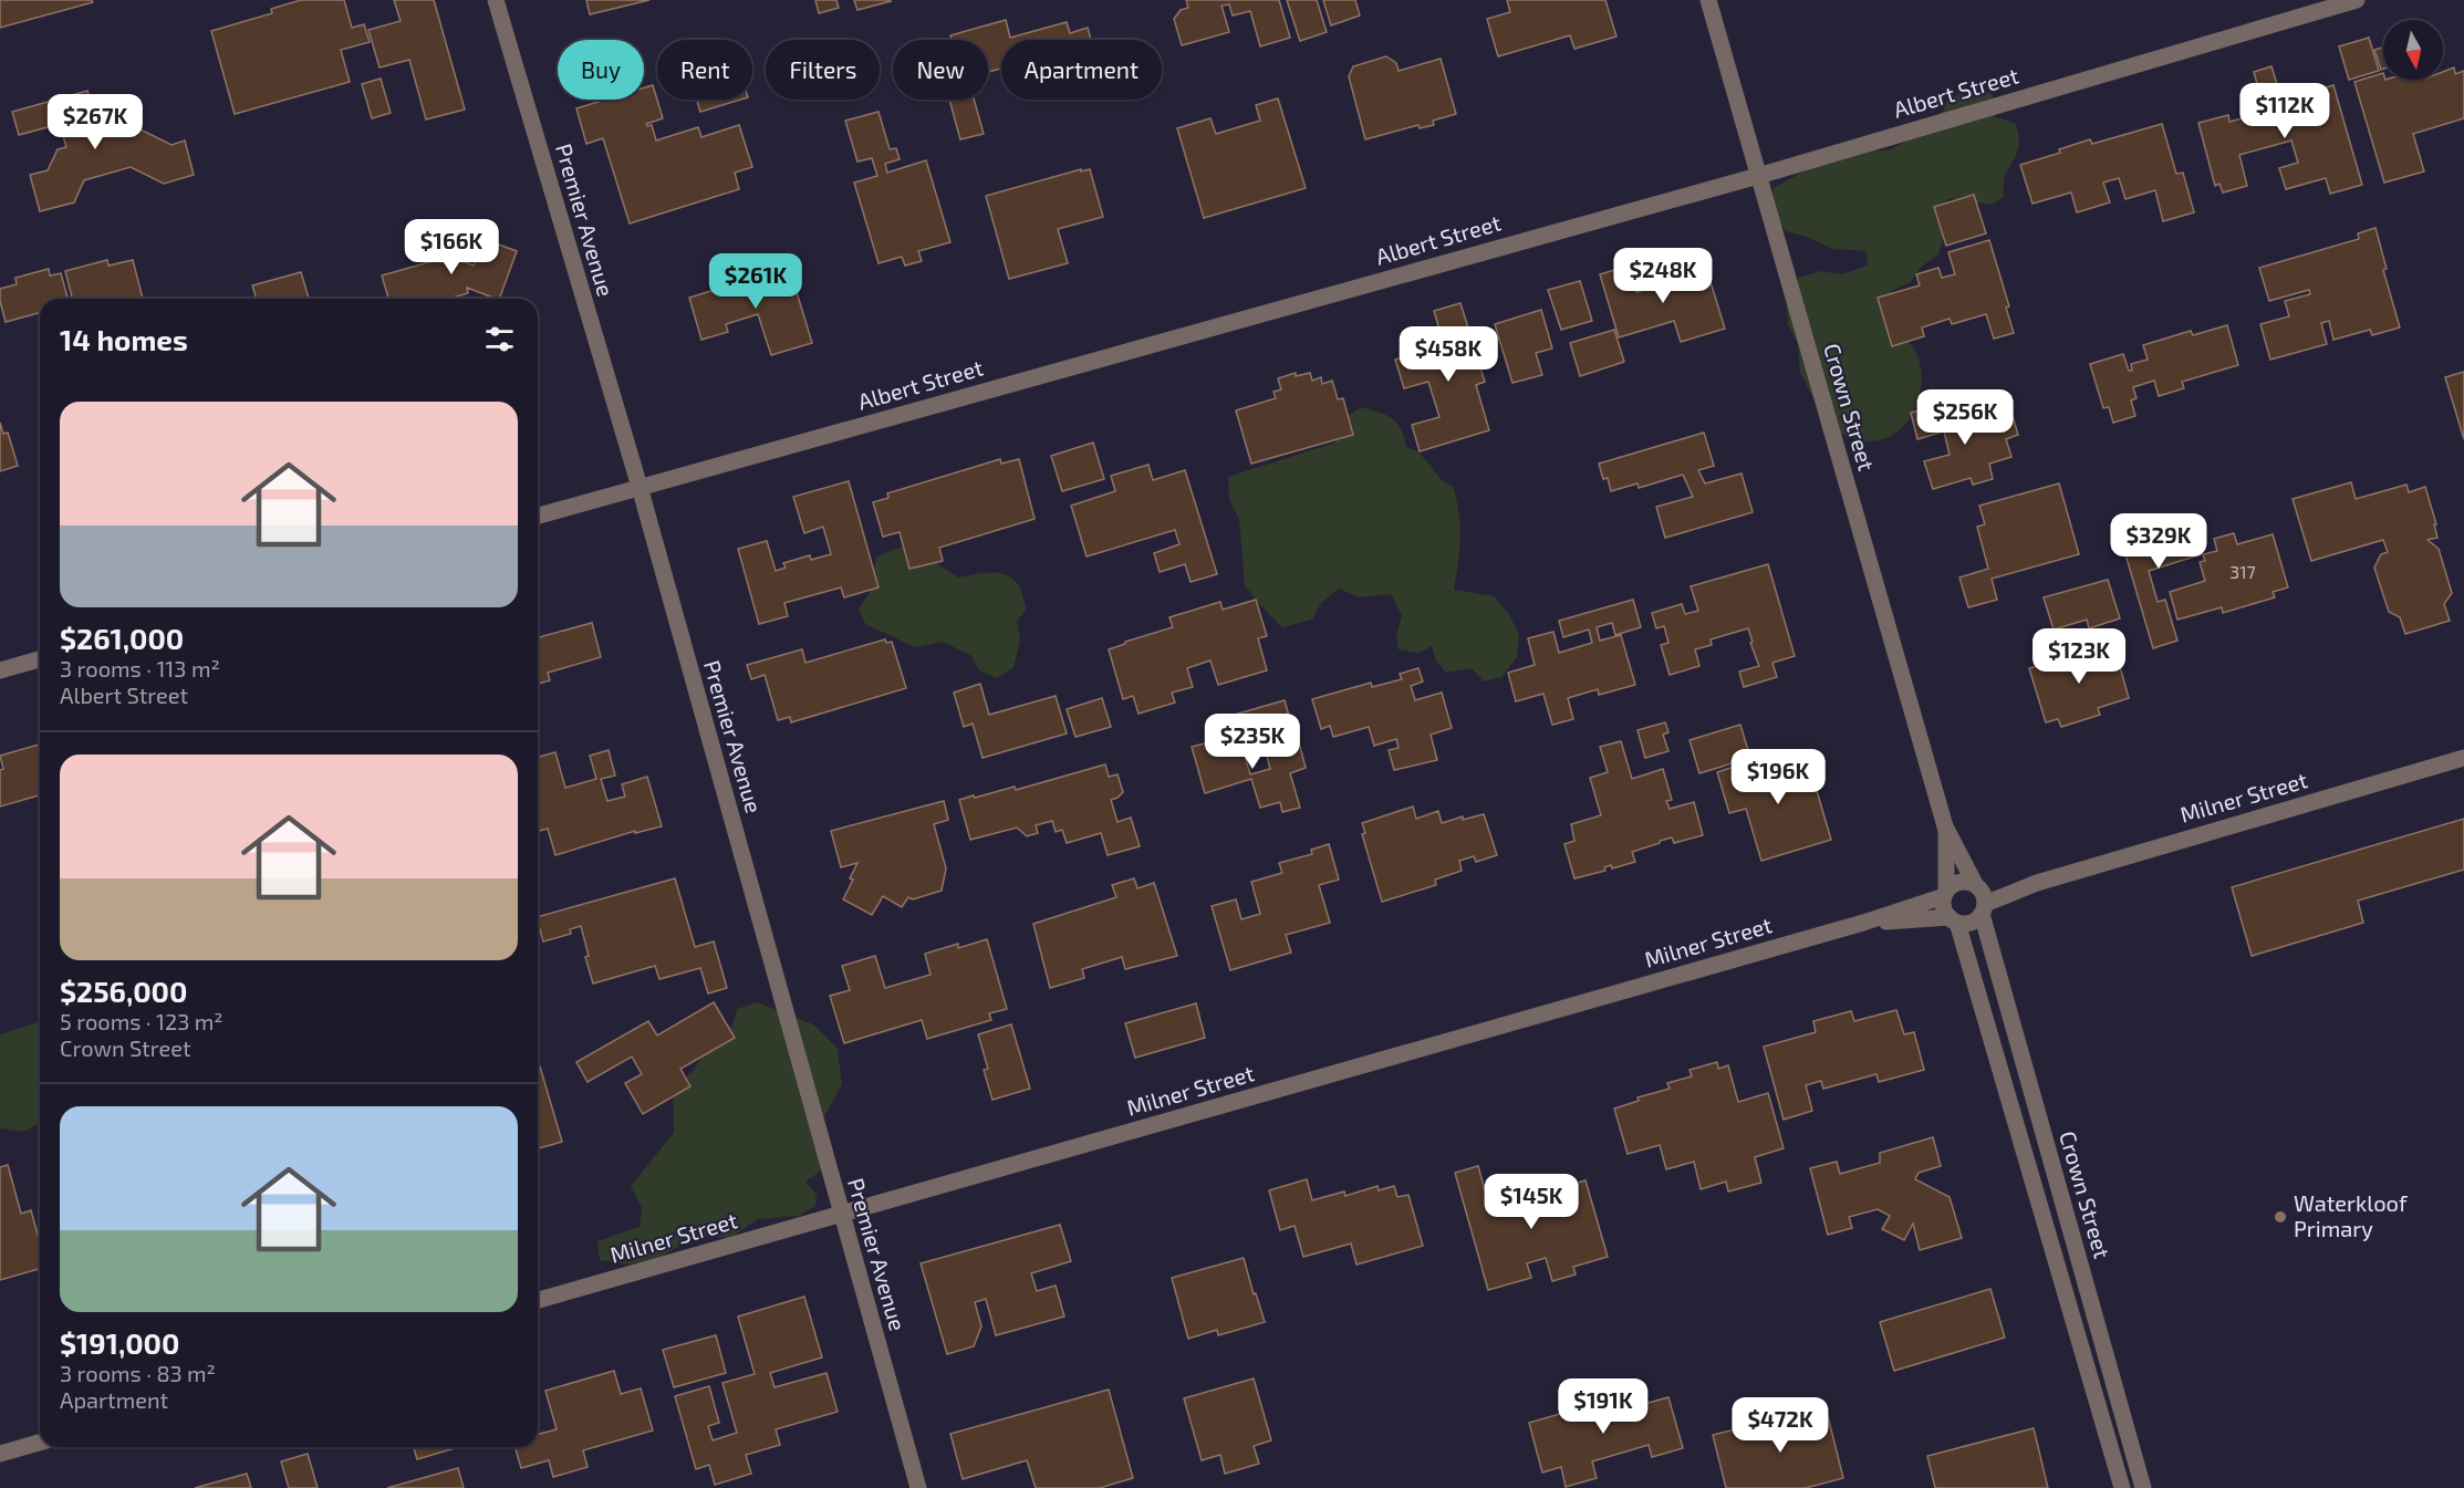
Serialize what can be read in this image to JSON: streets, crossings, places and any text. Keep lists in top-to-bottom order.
{
  "streets": {
    "street": [
      "Albert Street",
      "Premier Avenue",
      "Crown Street",
      "Milner Street"
    ]
  },
  "crossings": [
    ["Albert Street", "Premier Avenue"],
    ["Albert Street", "Crown Street"],
    ["Premier Avenue", "Milner Street"],
    ["Crown Street", "Milner Street"]
  ],
  "places": ["Waterkloof Primary"],
  "house_numbers": ["317"],
  "north": "bottom",
  "page": {
    "chip": [
      "Buy",
      "Rent",
      "Filters",
      "New",
      "Apartment"
    ],
    "price": [
      "$112K",
      "$267K",
      "$166K",
      "$248K",
      "$261K",
      "$458K",
      "$256K",
      "$329K",
      "$123K",
      "$235K",
      "$196K",
      "$145K",
      "$191K",
      "$472K"
    ],
    "heading": "14 homes",
    "list": [
      {
        "name": "$261,000",
        "note": "3 rooms · 113 m² · Albert Street"
      },
      {
        "name": "$256,000",
        "note": "5 rooms · 123 m² · Crown Street"
      },
      {
        "name": "$191,000",
        "note": "3 rooms · 83 m² · Apartment"
      }
    ]
  }
}
